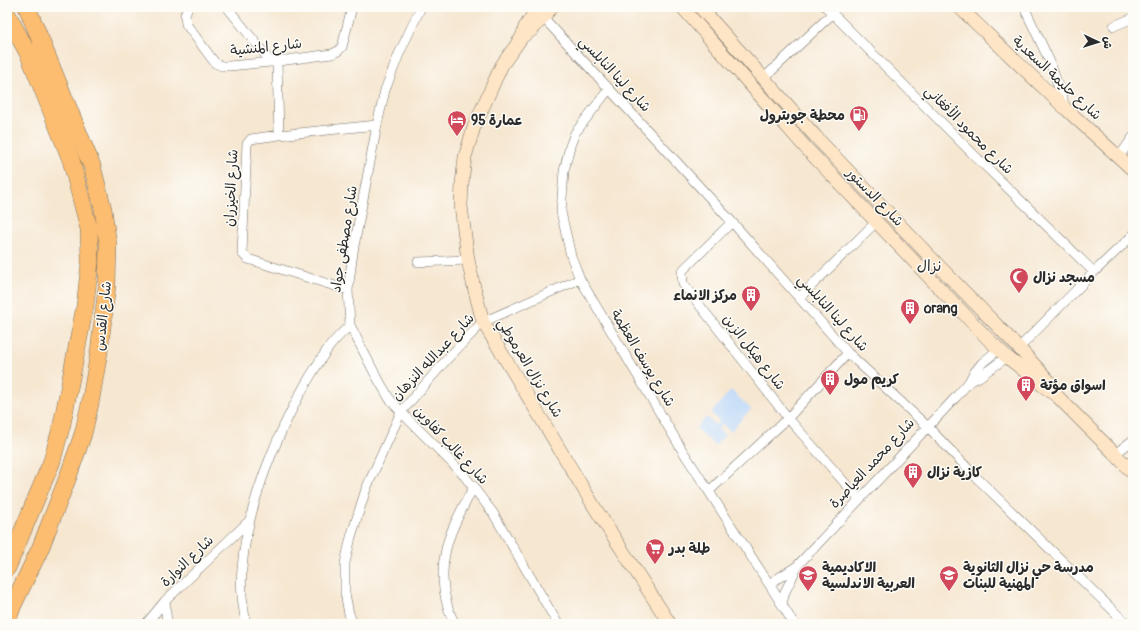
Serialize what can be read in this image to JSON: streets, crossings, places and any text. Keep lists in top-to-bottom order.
{
  "streets": {
    "highway": ["شارع القدس"],
    "street": [
      "شارع المنشية",
      "شارع لينا النابلسي",
      "شارع حليمة السعدية",
      "شارع محمود الأفغاني",
      "شارع الخيزران",
      "شارع الدستور",
      "شارع مصطفى جواد",
      "شارع هيكل الزبن",
      "شارع عبدالله النزهان",
      "شارع يوسف العظمة",
      "شارع نزال العرموطي",
      "شارع غالب كفاوين",
      "شارع محمد العياصرة",
      "شارع النوارة"
    ]
  },
  "crossings": [
    ["شارع لينا النابلسي", "شارع هيكل الزبن"],
    ["شارع لينا النابلسي", "شارع يوسف العظمة"],
    ["شارع لينا النابلسي", "شارع نزال العرموطي"],
    ["شارع لينا النابلسي", "شارع محمد العياصرة"],
    ["شارع الخيزران", "شارع مصطفى جواد"],
    ["شارع الدستور", "شارع محمد العياصرة"],
    ["شارع مصطفى جواد", "شارع غالب كفاوين"],
    ["شارع هيكل الزبن", "شارع محمد العياصرة"],
    ["شارع عبدالله النزهان", "شارع يوسف العظمة"],
    ["شارع عبدالله النزهان", "شارع نزال العرموطي"],
    ["شارع عبدالله النزهان", "شارع غالب كفاوين"],
    ["شارع يوسف العظمة", "شارع محمد العياصرة"]
  ],
  "districts": ["نزال"],
  "places": {
    "fuel station": ["محطة جوبترول"],
    "hotel": ["عمارة 95"],
    "mosque": ["مسجد نزال"],
    "building": [
      "مركز الانماء",
      "orang",
      "كريم مول",
      "اسواق مؤتة",
      "كازية نزال"
    ],
    "supermarket": ["طلة بدر"],
    "school or university": ["الاكاديمية العربية الاندلسية", "مدرسة حي نزال الثانوية المهنية للبنات"]
  },
  "north": "right"
}
